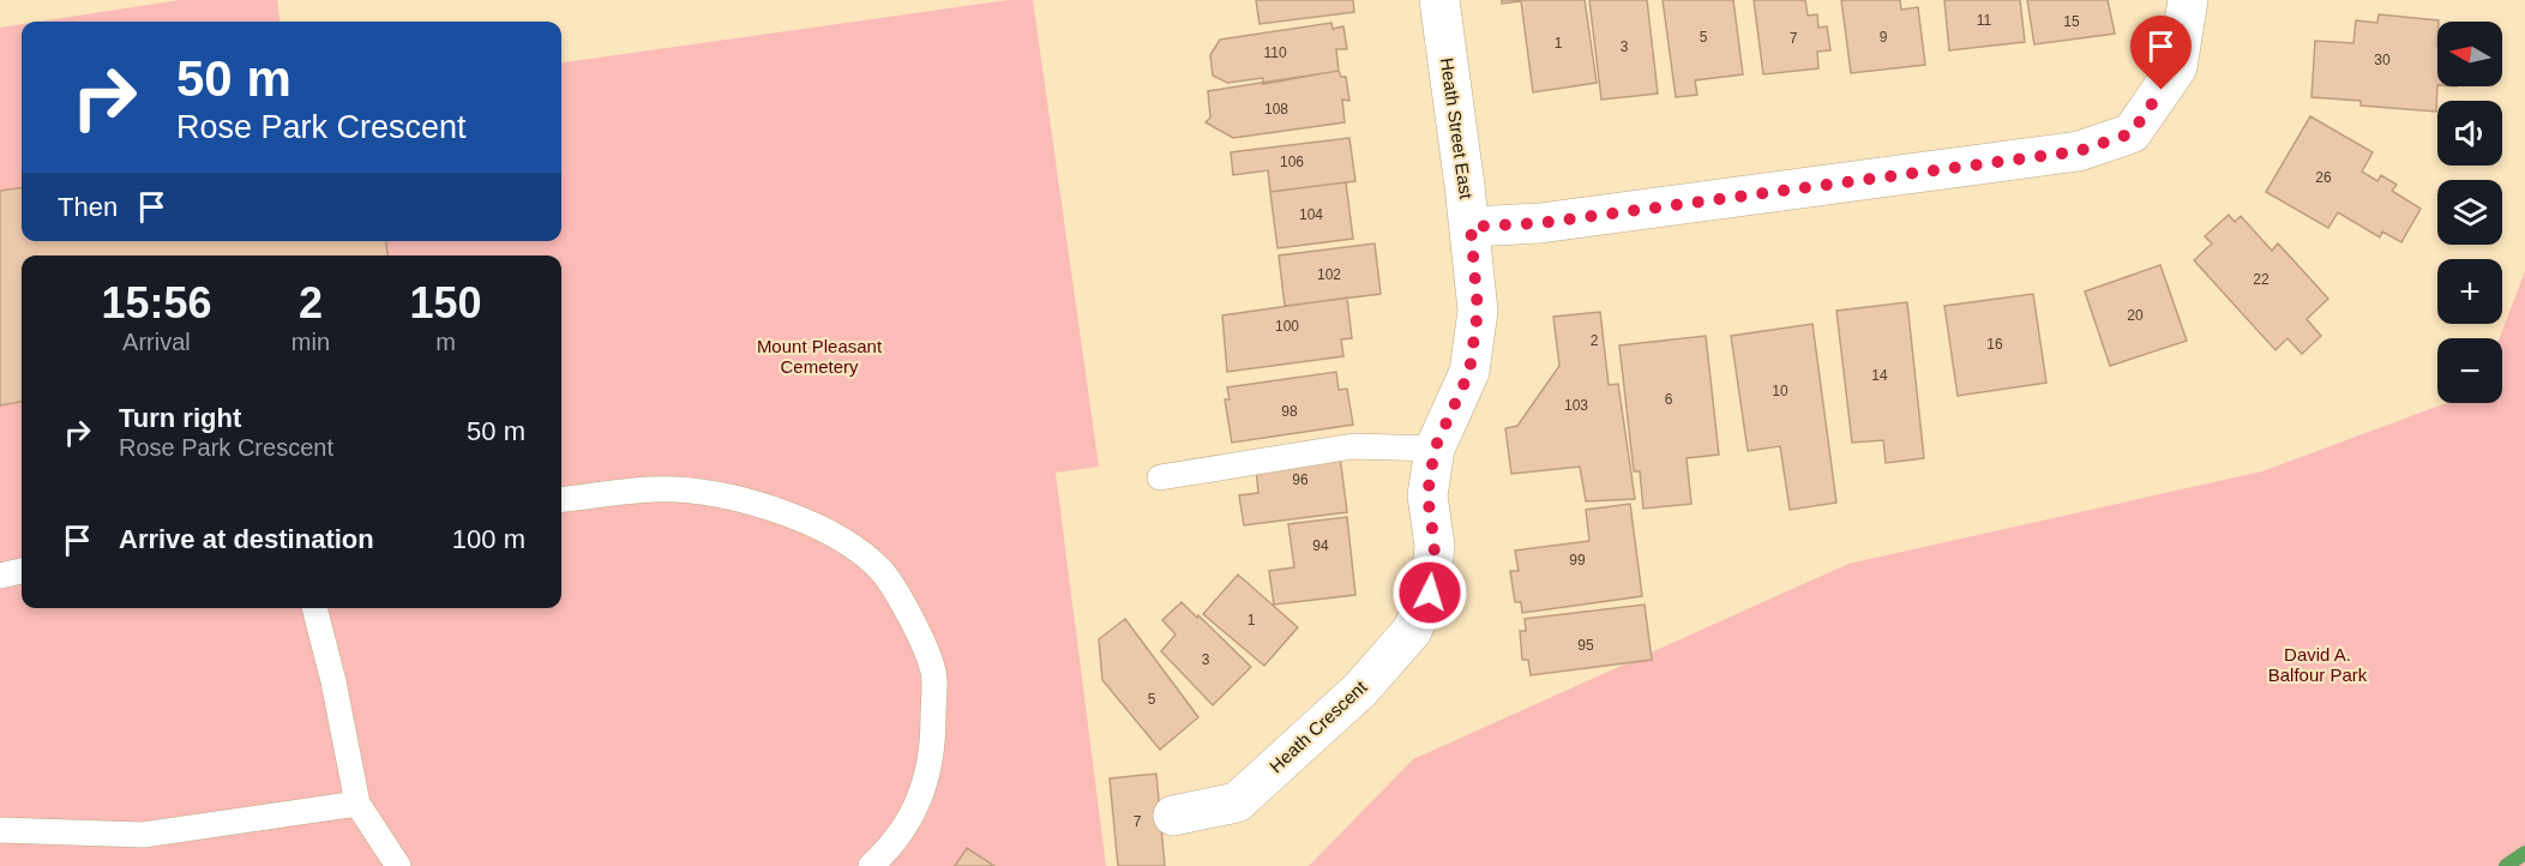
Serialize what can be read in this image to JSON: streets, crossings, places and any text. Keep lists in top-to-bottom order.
{
  "streets": {
    "street": ["Heath Street East", "Heath Crescent"]
  },
  "crossings": [
    ["Heath Street East", "Heath Crescent"]
  ],
  "parks": ["Mount Pleasant Cemetery", "David A. Balfour Park"],
  "house_numbers": [
    "11",
    "15",
    "5",
    "9",
    "7",
    "1",
    "3",
    "110",
    "30",
    "108",
    "106",
    "26",
    "104",
    "102",
    "22",
    "20",
    "100",
    "2",
    "16",
    "14",
    "10",
    "6",
    "103",
    "98",
    "96",
    "94",
    "99",
    "1",
    "95",
    "3",
    "5",
    "7"
  ],
  "north": "left",
  "page": {
    "map_buttons": ["+", "−"],
    "turn": ["50 m", "Rose Park Crescent"],
    "then": "Then",
    "eta": [
      "15:56",
      "Arrival",
      "2",
      "min",
      "150",
      "m"
    ],
    "list": [
      {
        "name": "Turn right",
        "note": "Rose Park Crescent",
        "value": "50 m"
      },
      {
        "name": "Arrive at destination",
        "value": "100 m"
      }
    ]
  }
}
